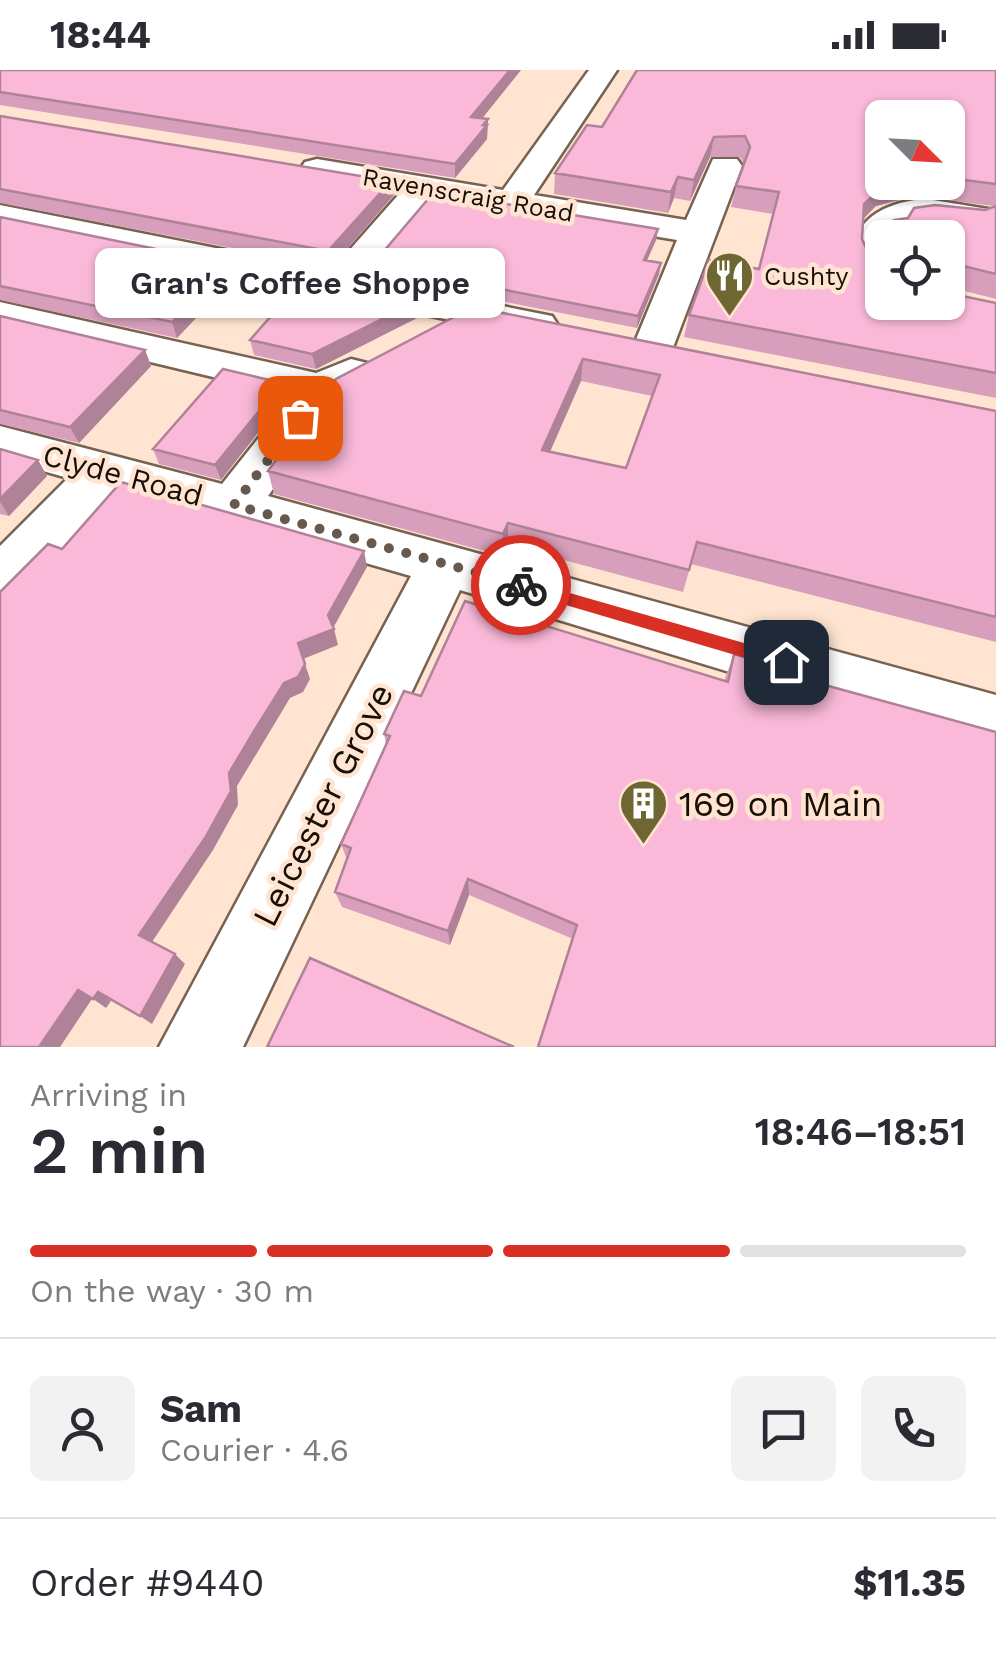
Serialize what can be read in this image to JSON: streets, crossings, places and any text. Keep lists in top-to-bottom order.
{
  "streets": {
    "street": ["Ravenscraig Road", "Clyde Road", "Leicester Grove"]
  },
  "crossings": [
    ["Clyde Road", "Leicester Grove"]
  ],
  "places": {
    "restaurant": ["Cushty"],
    "other": ["Gran's Coffee Shoppe"],
    "building": ["169 on Main"]
  },
  "north": "bottom right",
  "page": {
    "status": "18:44",
    "bubble": "Gran's Coffee Shoppe",
    "heading": ["2 min", "Arriving in", "18:46–18:51"],
    "panel": [
      "Sam",
      "Courier · 4.6",
      "Order #9440",
      "$11.35"
    ],
    "bar": "On the way · 30 m"
  }
}
